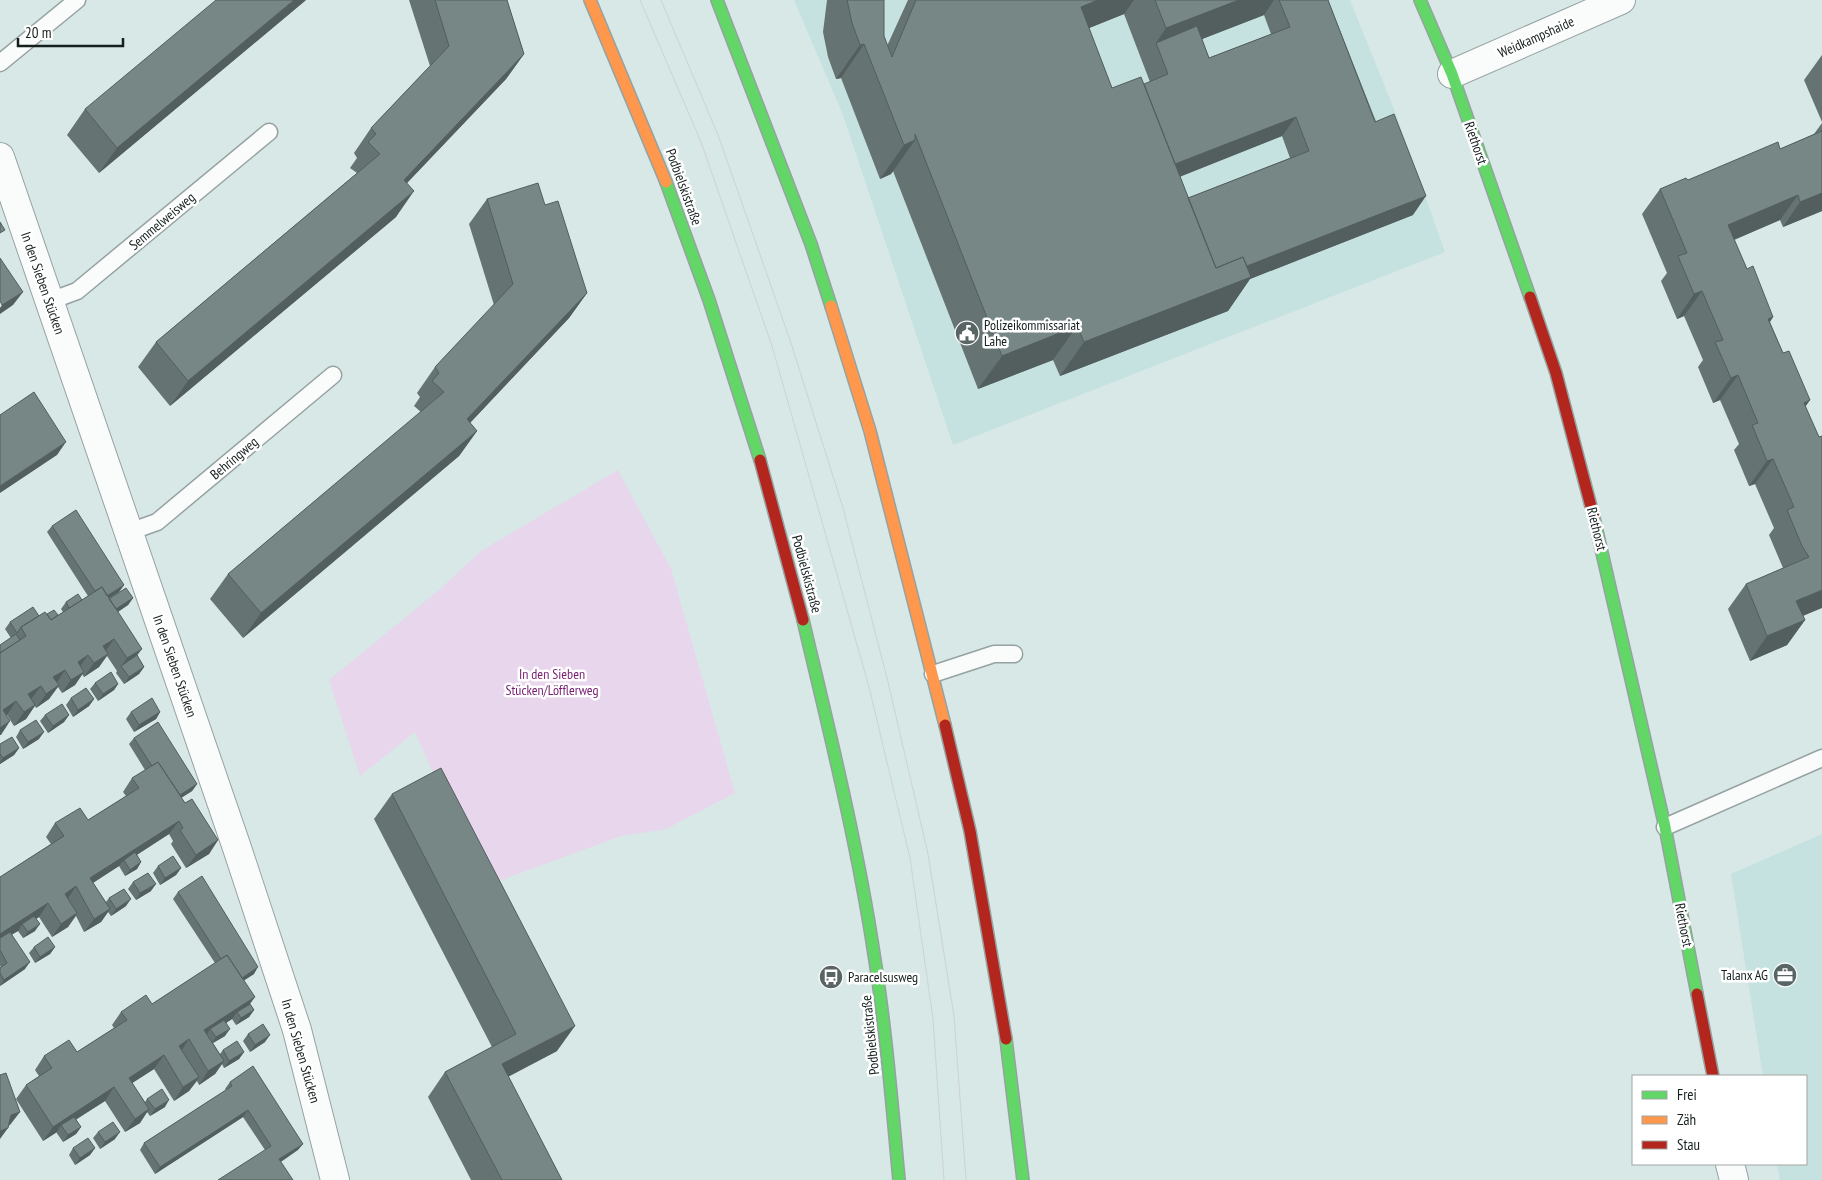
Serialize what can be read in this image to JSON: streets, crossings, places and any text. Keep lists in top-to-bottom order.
{
  "streets": {
    "main road": ["Riethorst", "Podbielskistraße"],
    "street": ["Weidkampshaide", "In den Sieben Stücken"],
    "lane": ["Semmelweisweg", "Behringweg"]
  },
  "crossings": [
    ["Weidkampshaide", "Riethorst"],
    ["Semmelweisweg", "In den Sieben Stücken"],
    ["In den Sieben Stücken", "Behringweg"]
  ],
  "parks": ["In den Sieben Stücken/Löfflerweg"],
  "places": {
    "public building": ["Polizeikommissariat Lahe"],
    "office": ["Talanx AG"],
    "bus stop": ["Paracelsusweg"]
  },
  "legend": ["Frei", "Zäh", "Stau"],
  "scale_bar": "20 m"
}
